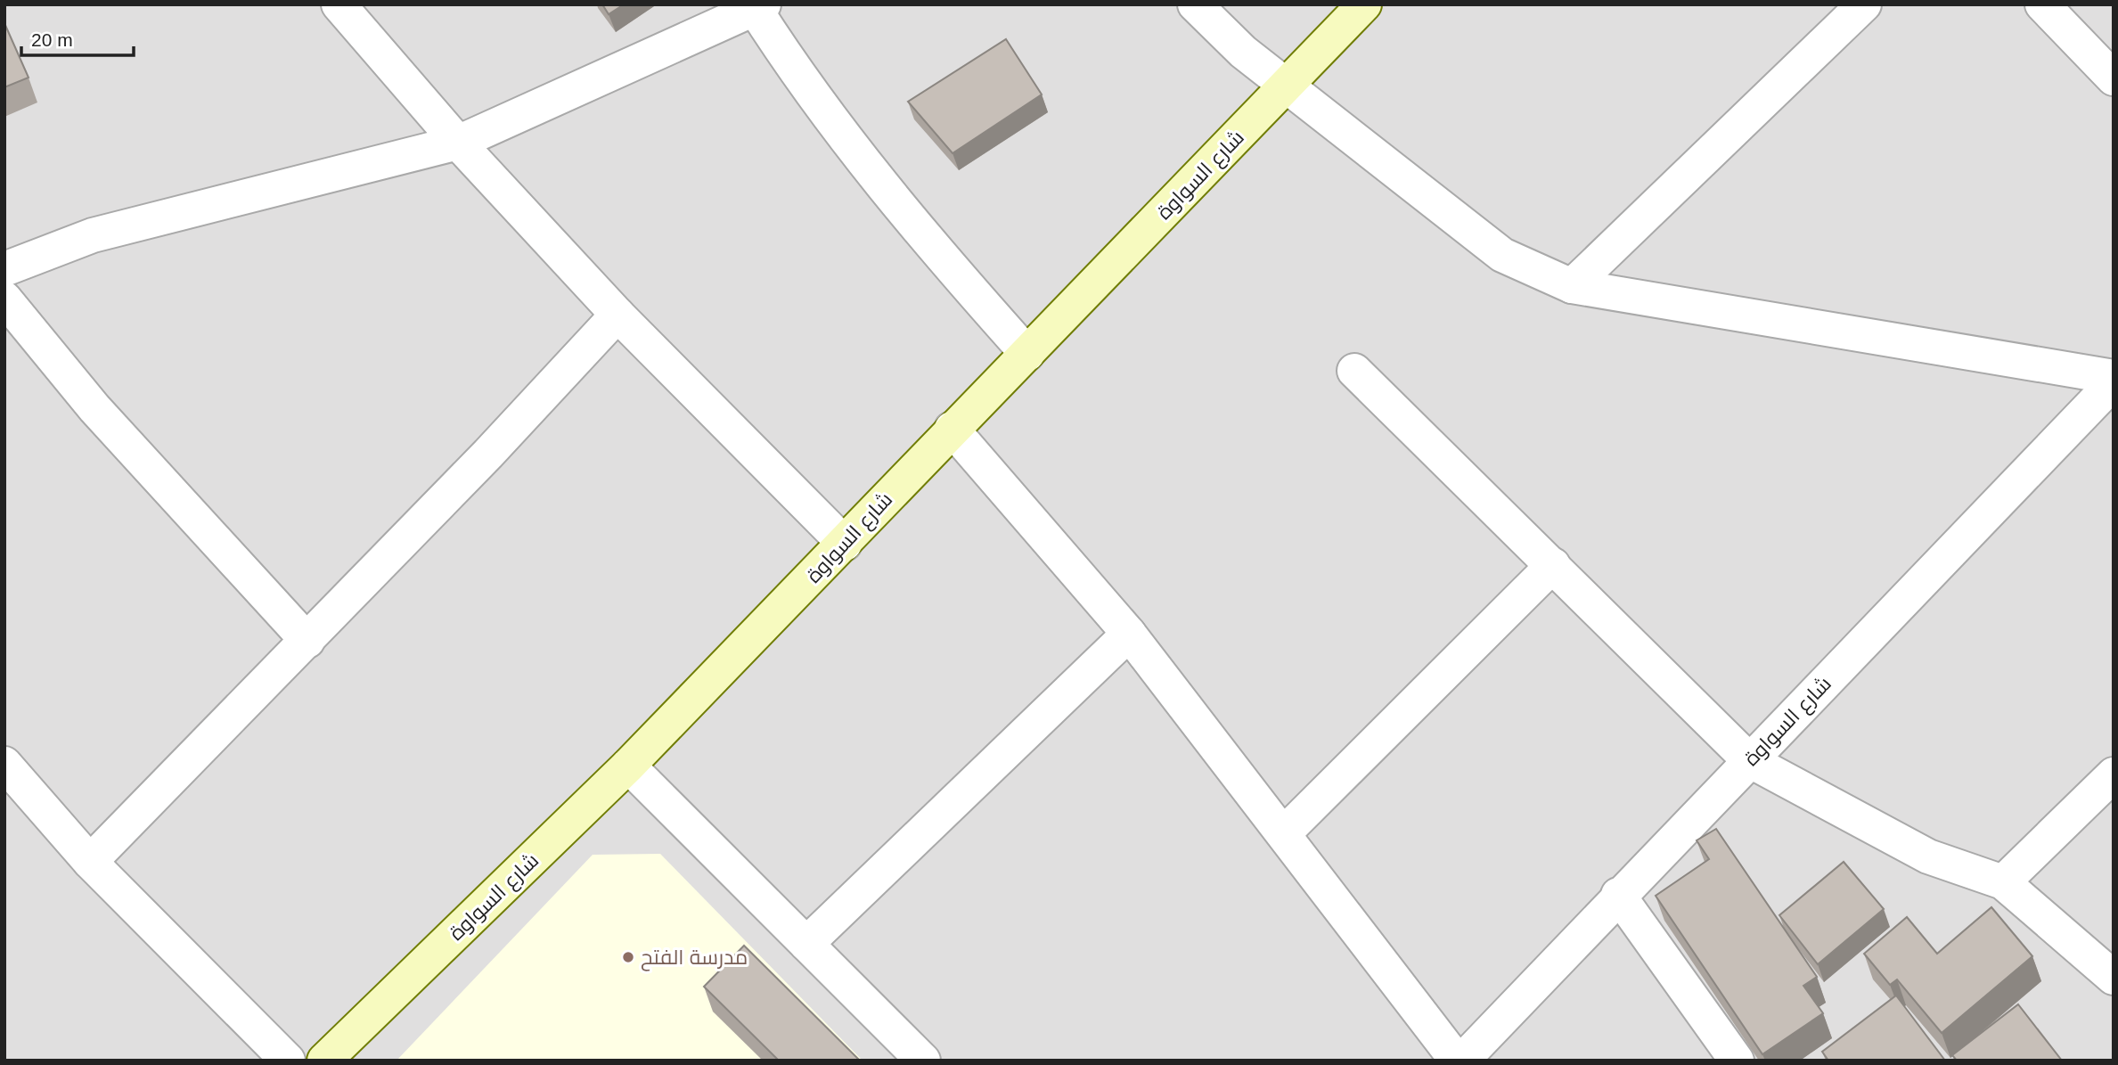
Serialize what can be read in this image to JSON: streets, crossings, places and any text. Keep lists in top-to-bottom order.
{
  "streets": {
    "street": ["شارع السواوة"]
  },
  "places": ["مدرسة الفتح"],
  "scale_bar": "20 m"
}
